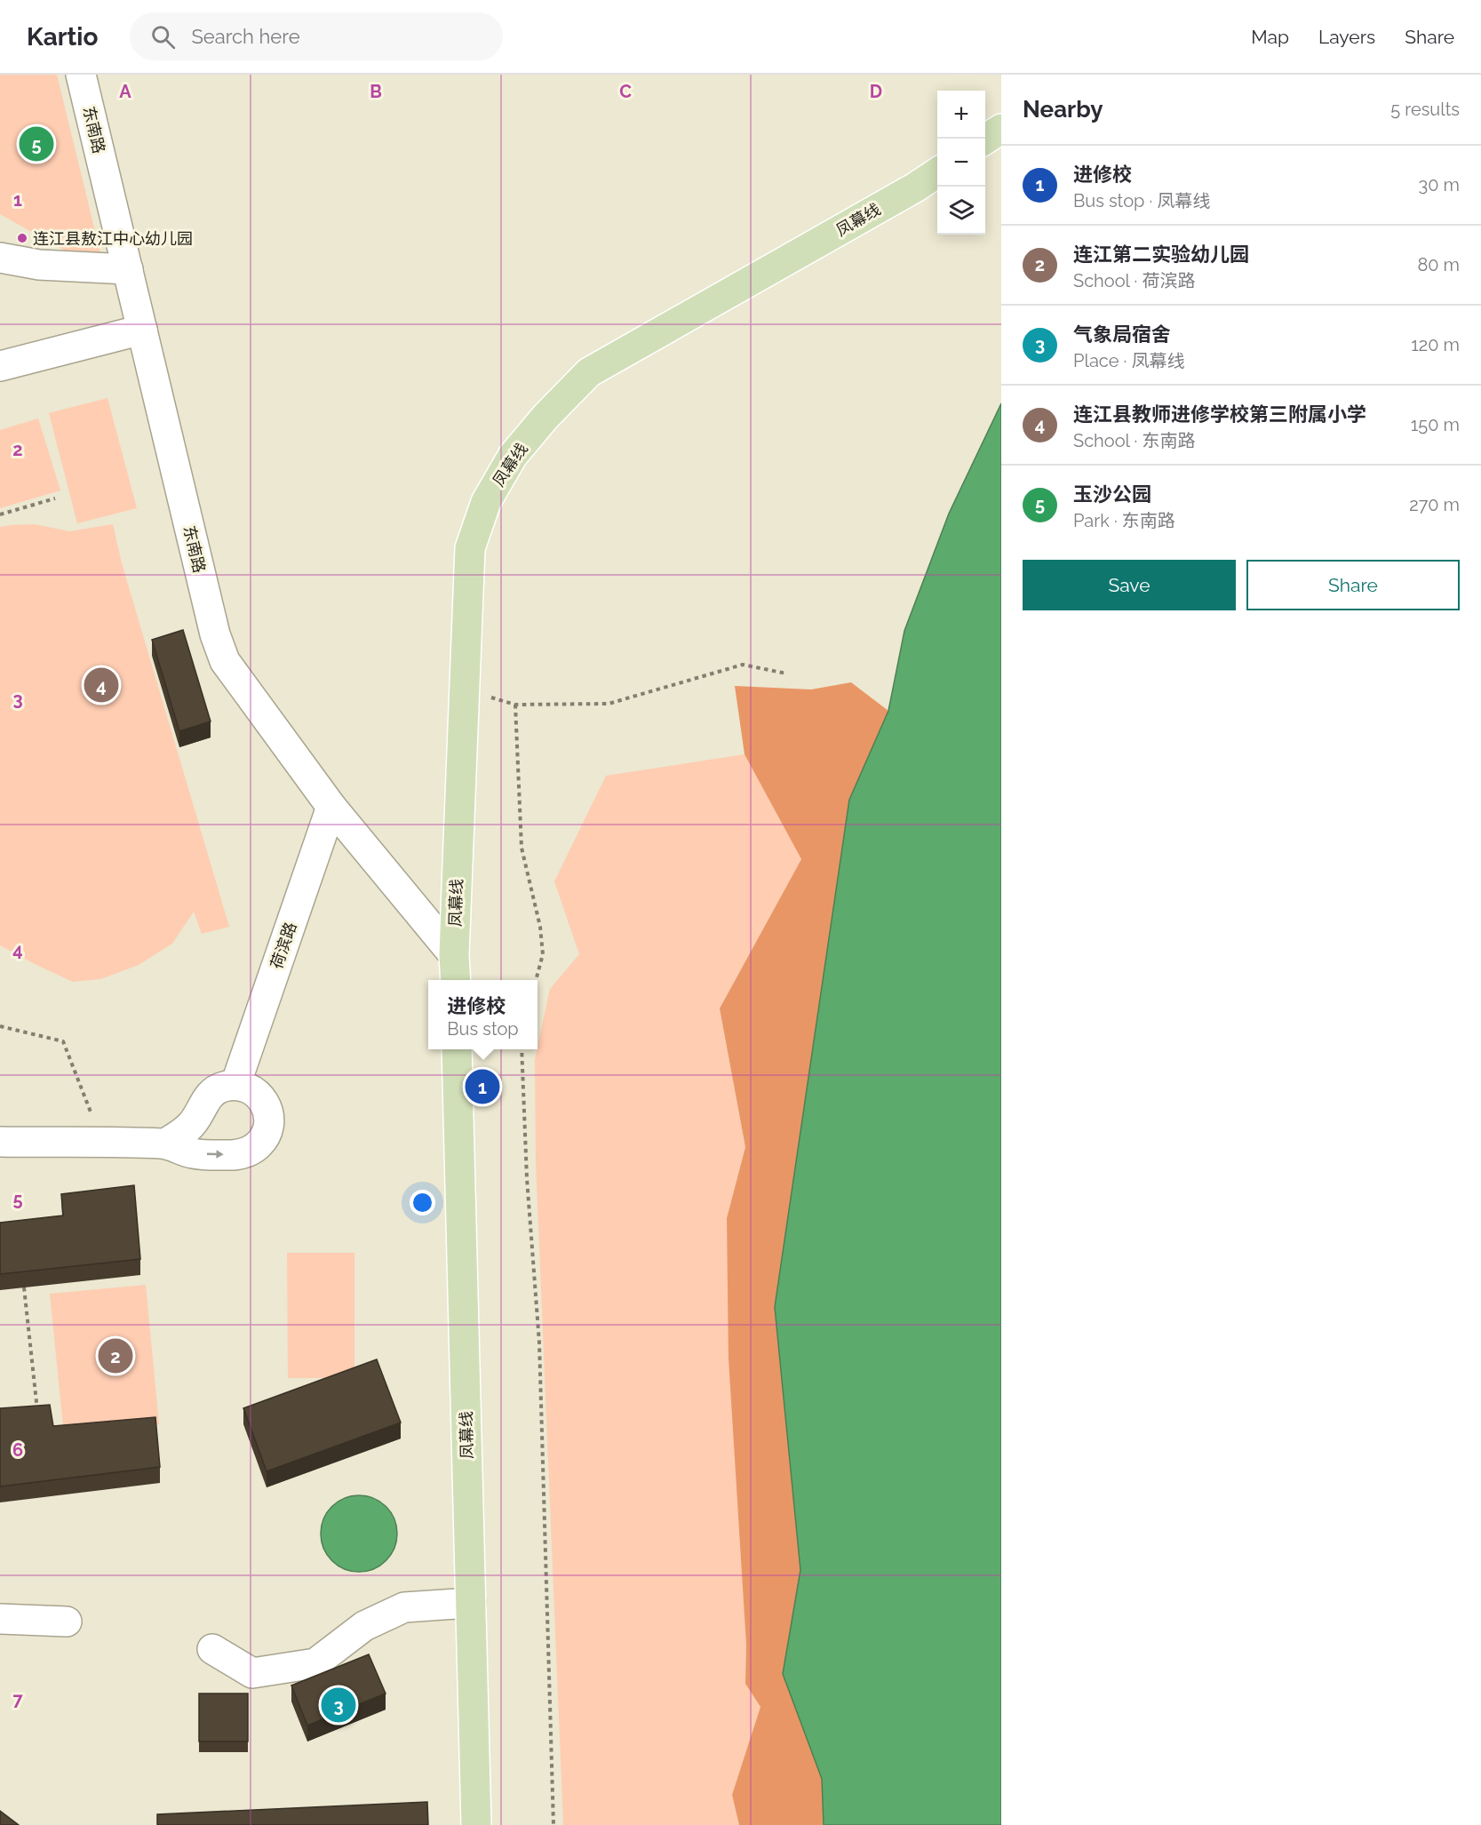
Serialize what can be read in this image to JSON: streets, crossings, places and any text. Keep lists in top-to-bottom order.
{
  "streets": {
    "main road": ["凤幕线"],
    "street": ["东南路", "荷滨路"]
  },
  "crossings": [
    ["东南路", "凤幕线"],
    ["东南路", "荷滨路"]
  ],
  "places": ["连江县敖江中心幼儿园"],
  "page": {
    "header": "Kartio",
    "search": "Search here",
    "nav": ["Map", "Layers", "Share"],
    "heading": ["Nearby", "5 results"],
    "map_buttons": ["+", "−"],
    "pins": [
      "5",
      "4",
      "1",
      "2",
      "3"
    ],
    "list": [
      {
        "mark": "1",
        "name": "进修校",
        "note": "Bus stop · 凤幕线",
        "value": "30 m"
      },
      {
        "mark": "2",
        "name": "连江第二实验幼儿园",
        "note": "School · 荷滨路",
        "value": "80 m"
      },
      {
        "mark": "3",
        "name": "气象局宿舍",
        "note": "Place · 凤幕线",
        "value": "120 m"
      },
      {
        "mark": "4",
        "name": "连江县教师进修学校第三附属小学",
        "note": "School · 东南路",
        "value": "150 m"
      },
      {
        "mark": "5",
        "name": "玉沙公园",
        "note": "Park · 东南路",
        "value": "270 m"
      }
    ],
    "buttons": ["Save", "Share"],
    "popup": ["进修校", "Bus stop"]
  },
  "grid": {
    "columns": [
      "A",
      "B",
      "C",
      "D"
    ],
    "rows": [
      "1",
      "2",
      "3",
      "4",
      "5",
      "6",
      "7"
    ]
  }
}
